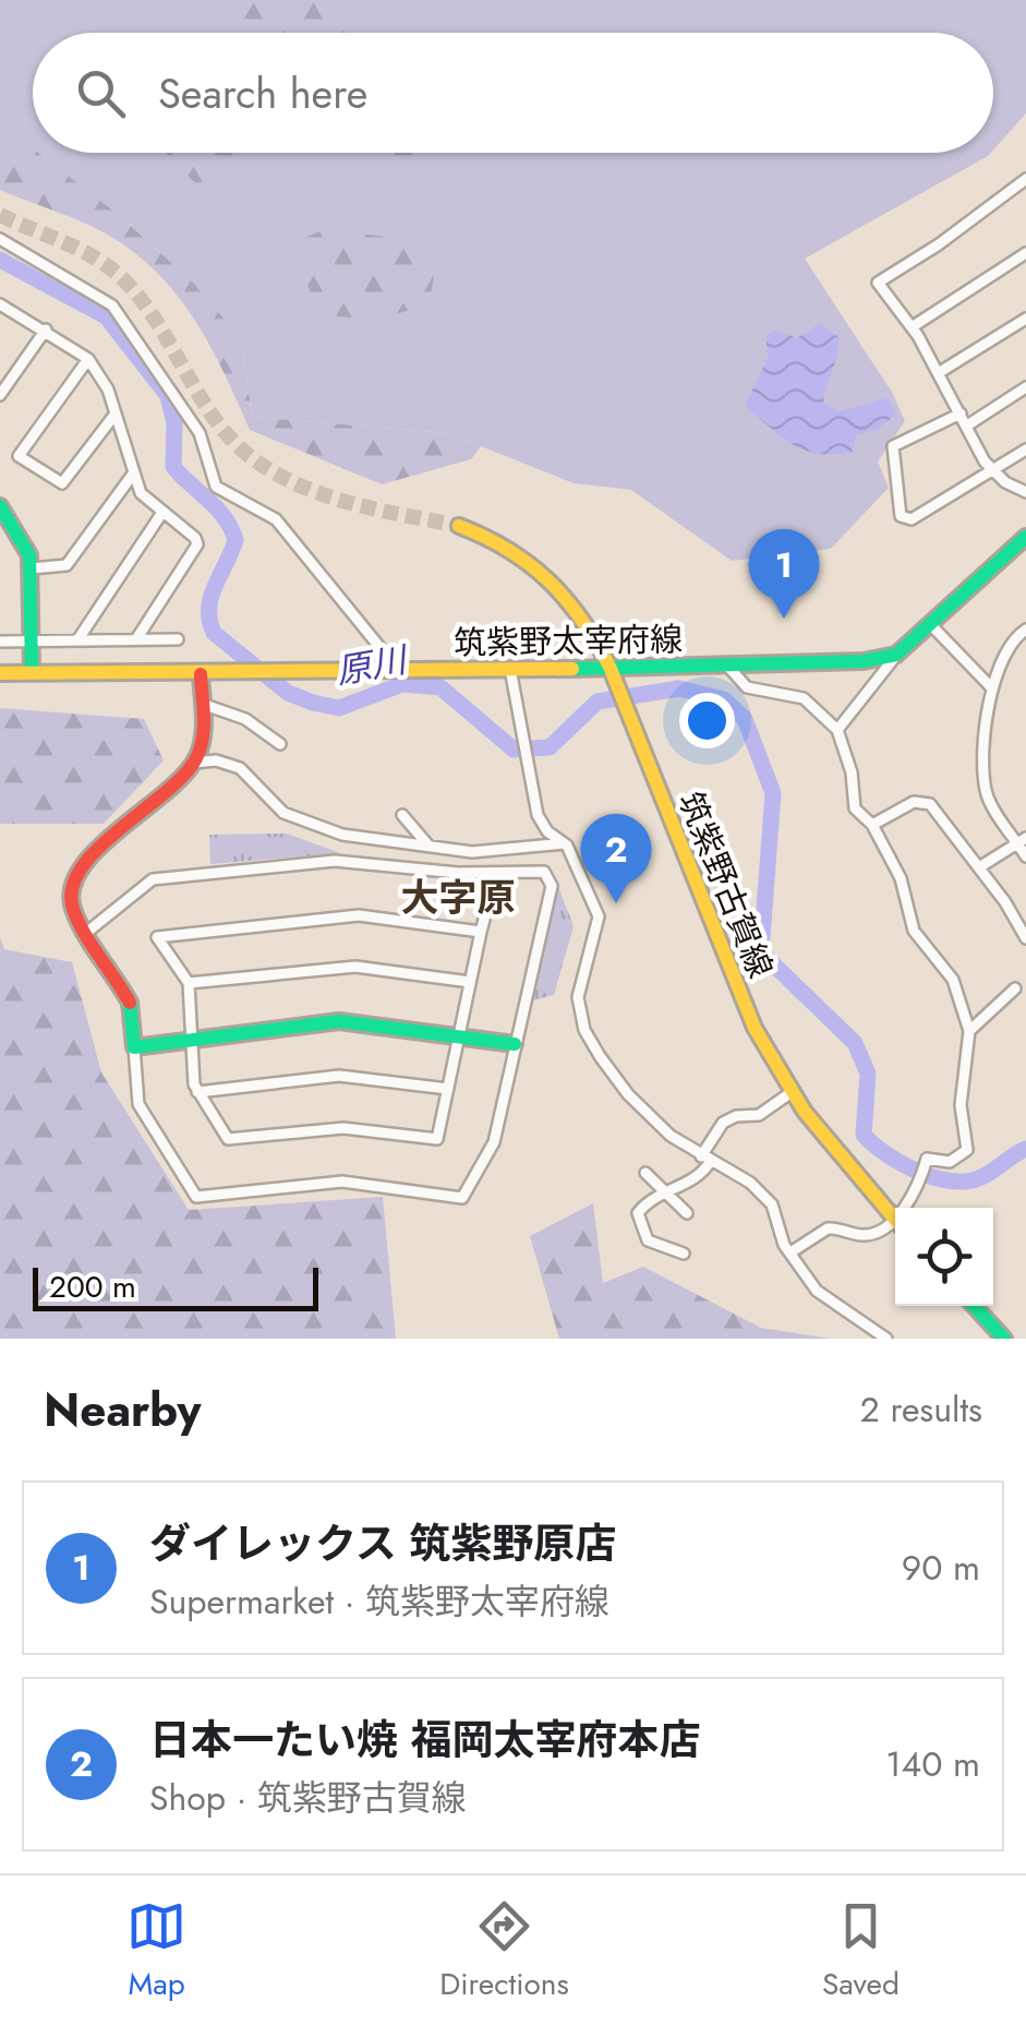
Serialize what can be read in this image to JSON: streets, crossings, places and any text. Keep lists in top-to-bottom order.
{
  "streets": {
    "main road": ["筑紫野太宰府線", "筑紫野古賀線"]
  },
  "crossings": [
    ["筑紫野太宰府線", "筑紫野古賀線"]
  ],
  "districts": ["大字原"],
  "water": ["原川"],
  "scale_bar": "200 m",
  "page": {
    "search": "Search here",
    "pins": ["1", "2"],
    "scale": "200 m",
    "heading": ["Nearby", "2 results"],
    "list": [
      {
        "mark": "1",
        "name": "ダイレックス 筑紫野原店",
        "note": "Supermarket · 筑紫野太宰府線",
        "value": "90 m"
      },
      {
        "mark": "2",
        "name": "日本一たい焼 福岡太宰府本店",
        "note": "Shop · 筑紫野古賀線",
        "value": "140 m"
      }
    ],
    "nav": ["Map", "Directions", "Saved"]
  }
}
